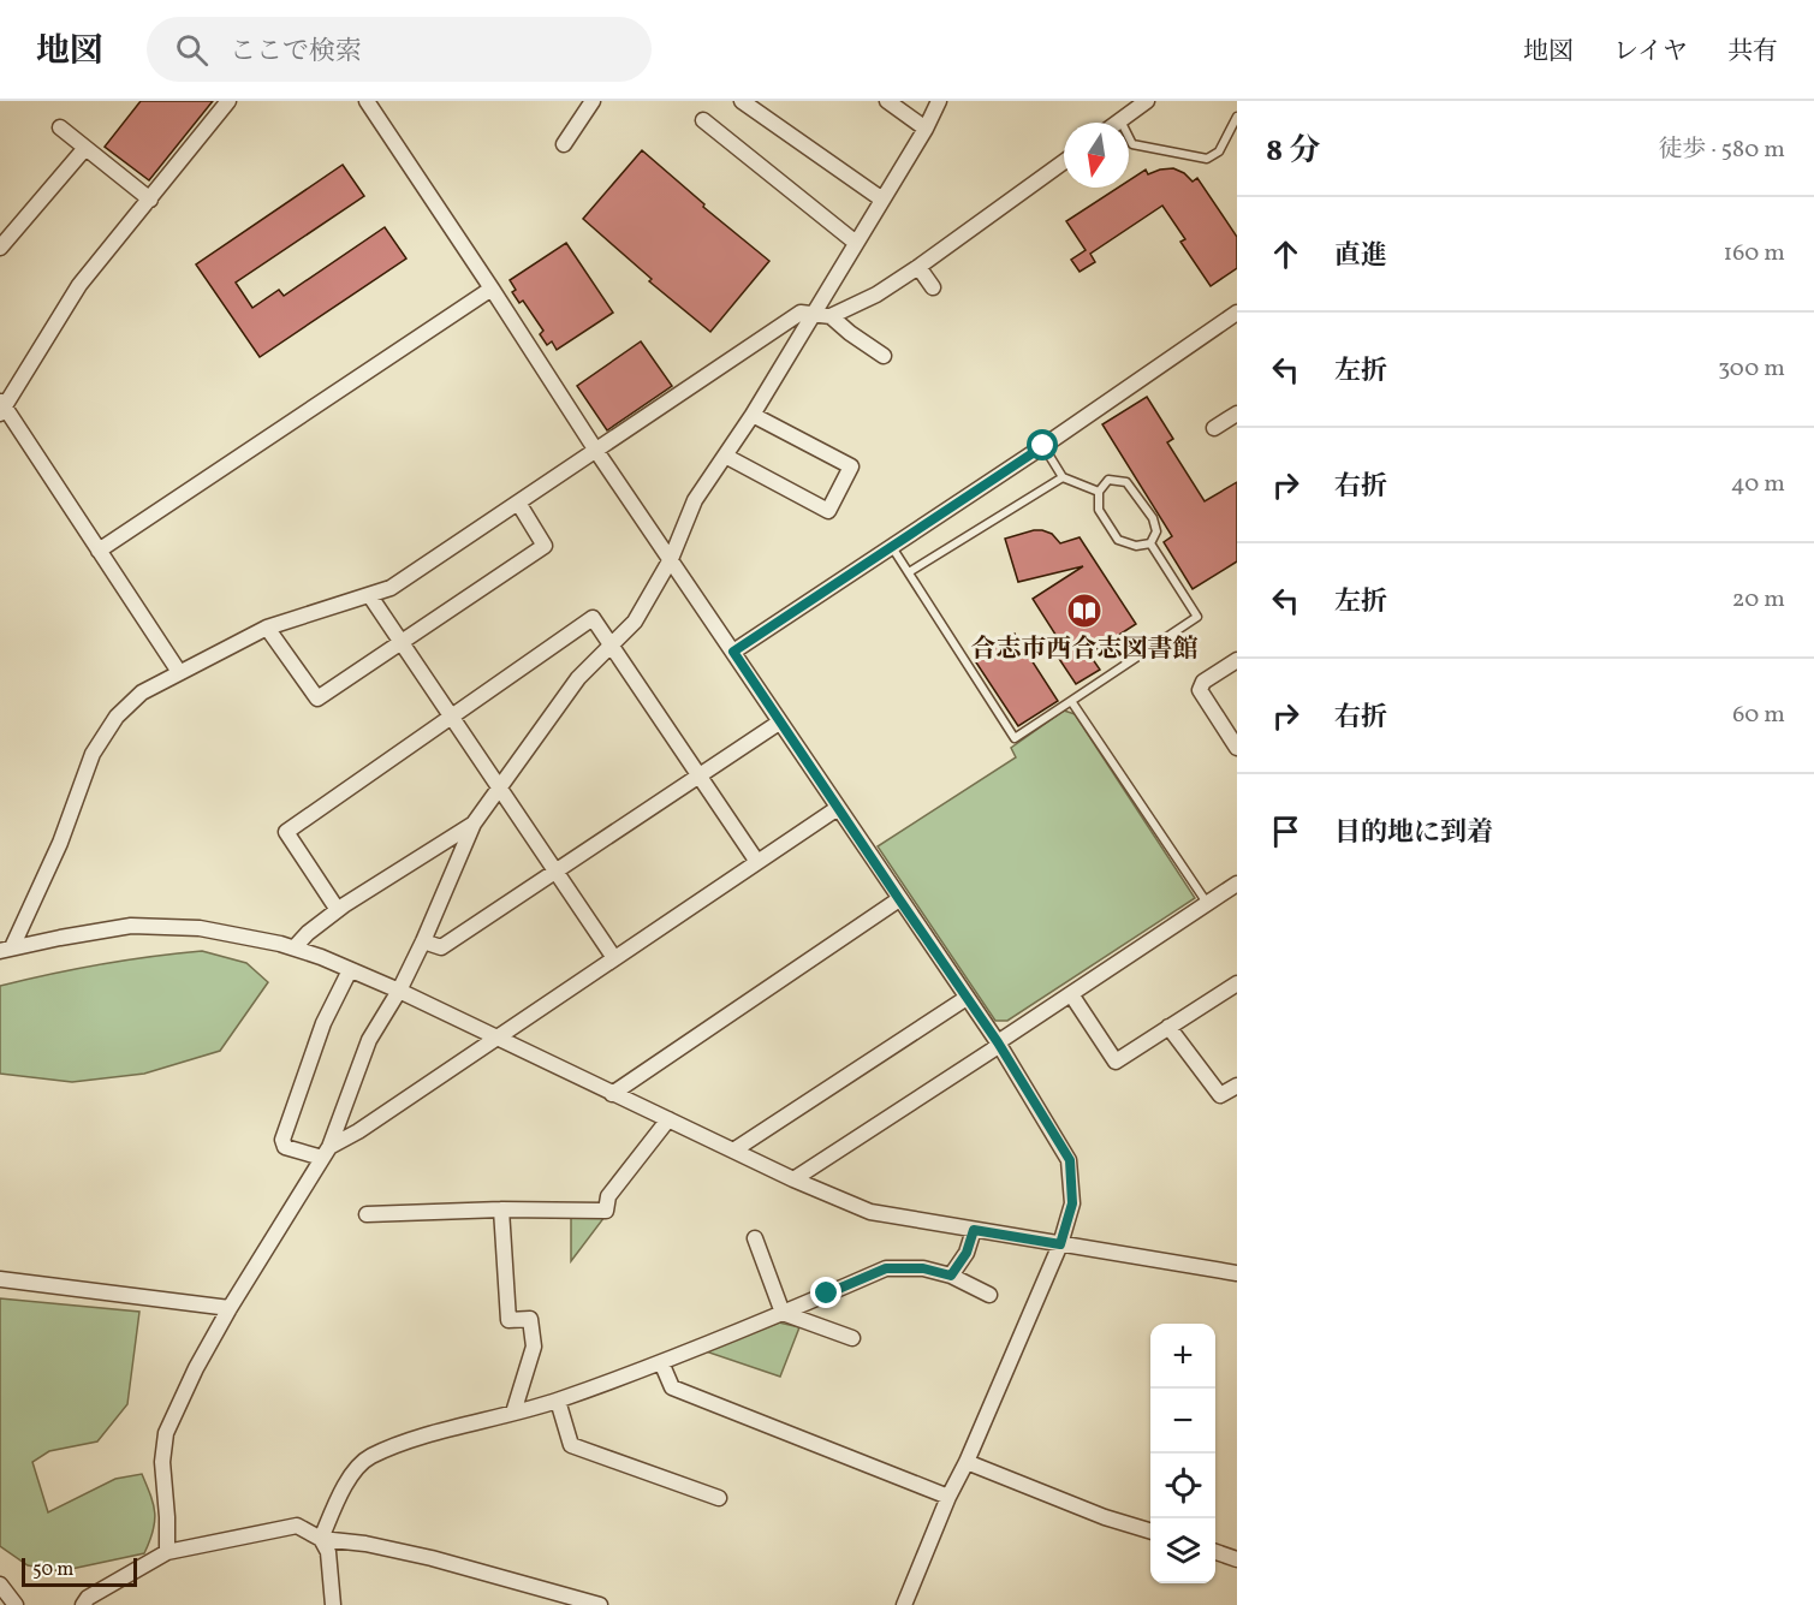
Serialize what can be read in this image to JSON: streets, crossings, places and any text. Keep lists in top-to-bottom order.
{
  "places": {
    "library": ["合志市西合志図書館"]
  },
  "scale_bar": "50 m",
  "north": "bottom",
  "page": {
    "header": "地図",
    "search": "ここで検索",
    "nav": ["地図", "レイヤ", "共有"],
    "heading": ["8 分", "徒歩 · 580 m"],
    "list": [
      ["直進", "160 m"],
      ["左折", "300 m"],
      ["右折", "40 m"],
      ["左折", "20 m"],
      ["右折", "60 m"],
      "目的地に到着"
    ],
    "map_buttons": ["+", "−"],
    "scale": "50 m"
  }
}
